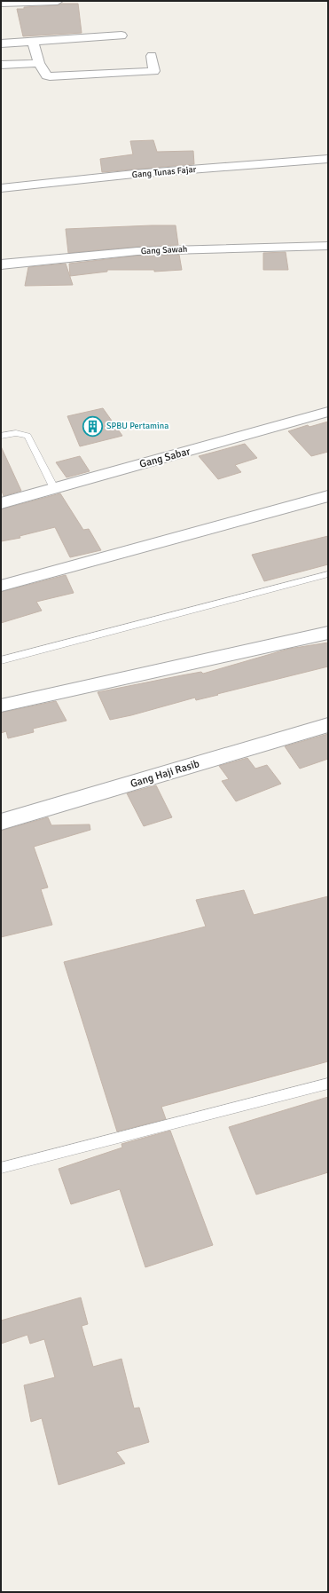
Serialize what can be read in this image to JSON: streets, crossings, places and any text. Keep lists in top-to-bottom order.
{
  "streets": {
    "street": [
      "Gang Tunas Fajar",
      "Gang Sawah",
      "Gang Sabar",
      "Gang Haji Rasib"
    ]
  },
  "places": {
    "building": ["SPBU Pertamina"]
  }
}
